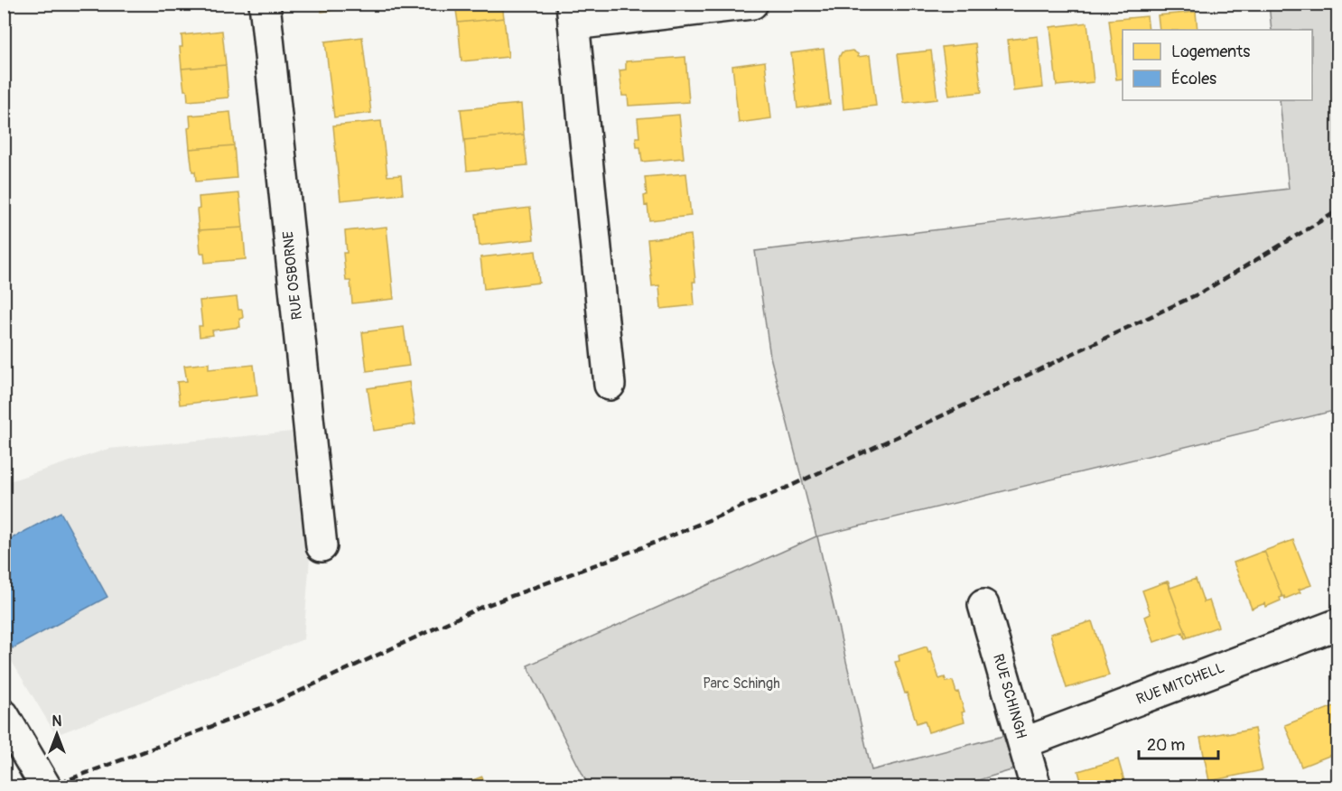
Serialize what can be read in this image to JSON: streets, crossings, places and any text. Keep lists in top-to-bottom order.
{
  "streets": {
    "street": ["RUE OSBORNE", "RUE MITCHELL", "RUE SCHINGH"]
  },
  "crossings": [
    ["RUE MITCHELL", "RUE SCHINGH"]
  ],
  "parks": ["Parc Schingh"],
  "legend": ["Logements", "Écoles"],
  "scale_bar": "20 m",
  "north": "top"
}
